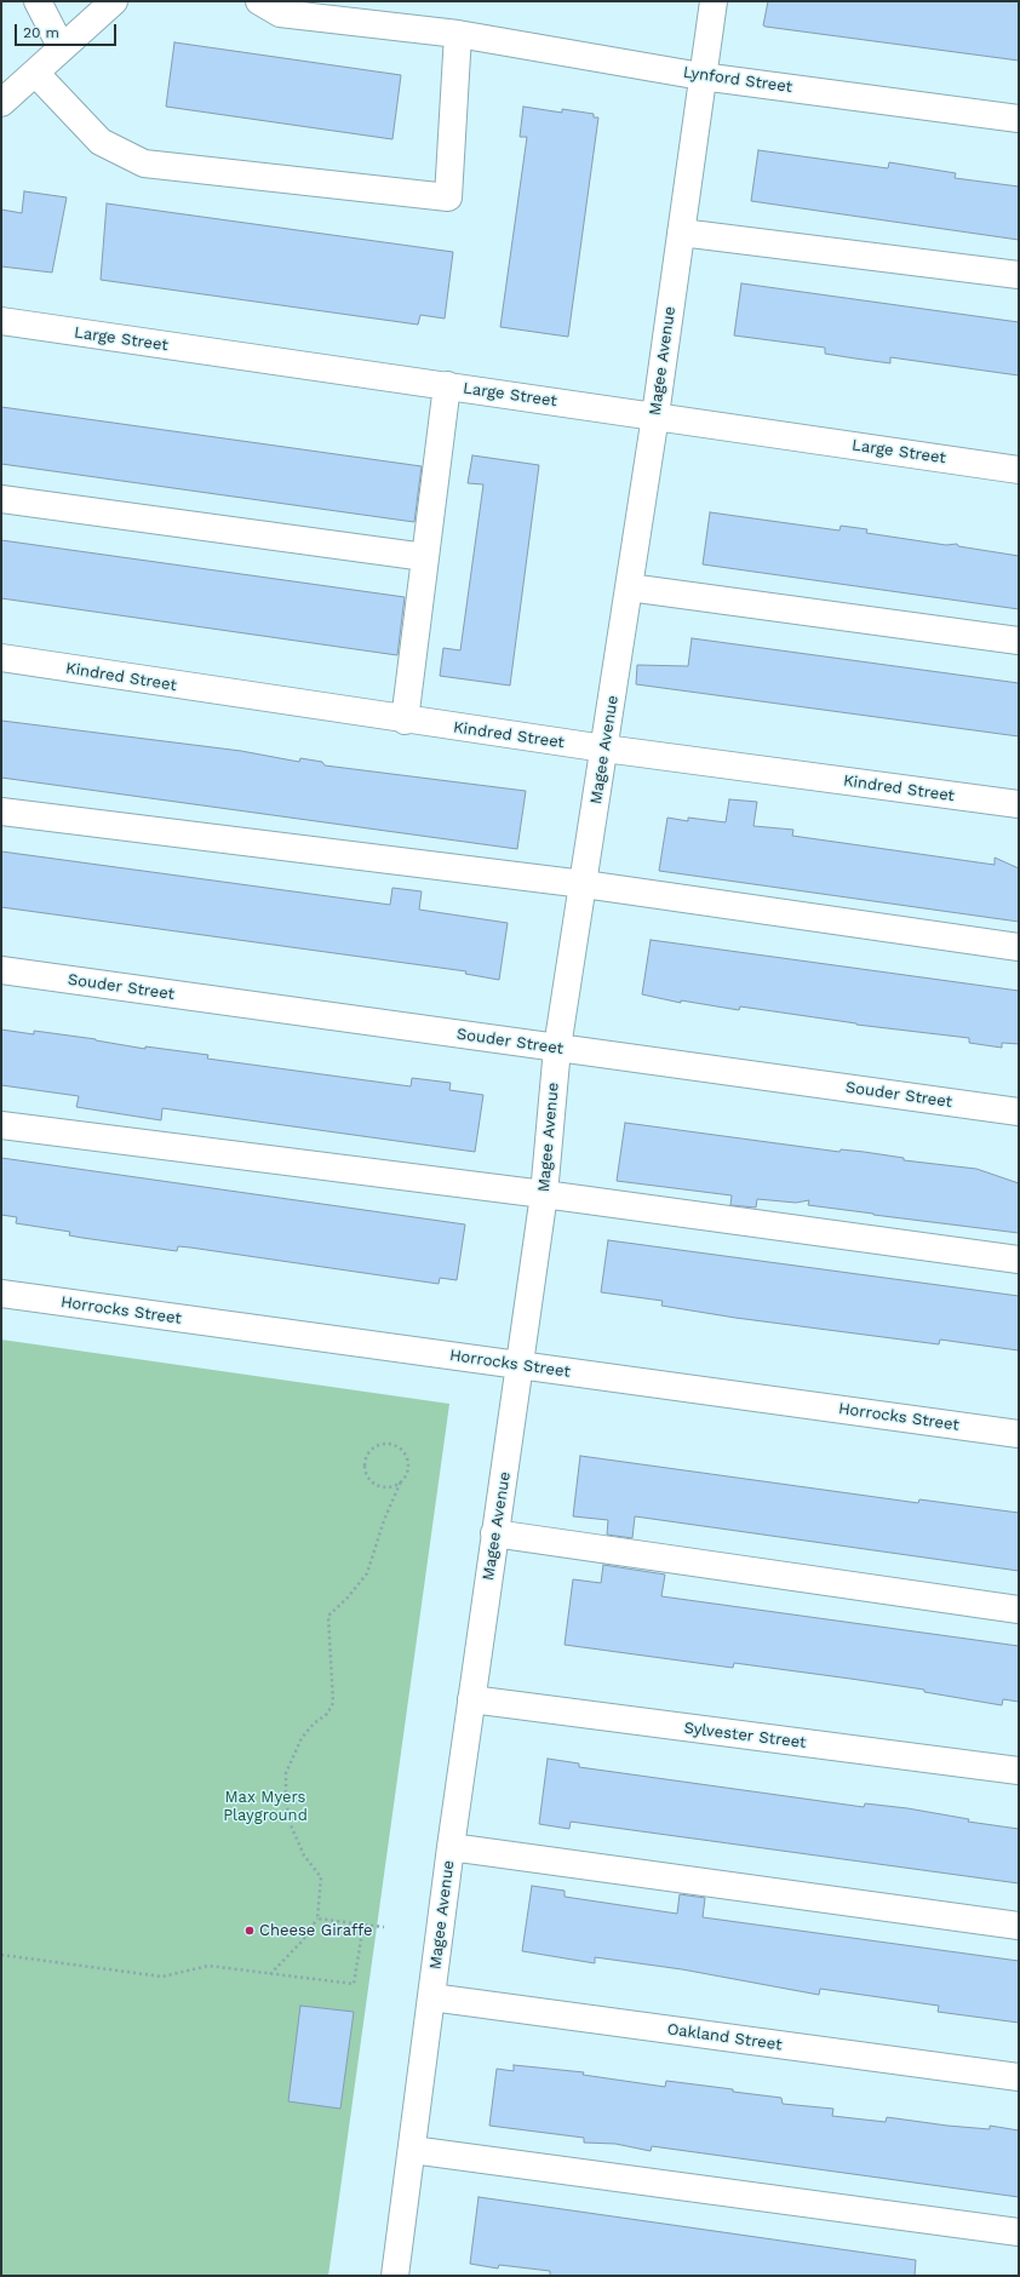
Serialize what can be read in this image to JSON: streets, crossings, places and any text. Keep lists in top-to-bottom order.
{
  "streets": {
    "street": [
      "Lynford Street",
      "Large Street",
      "Magee Avenue",
      "Kindred Street",
      "Souder Street",
      "Horrocks Street",
      "Sylvester Street",
      "Oakland Street"
    ]
  },
  "crossings": [
    ["Lynford Street", "Magee Avenue"],
    ["Large Street", "Magee Avenue"],
    ["Magee Avenue", "Kindred Street"],
    ["Magee Avenue", "Souder Street"],
    ["Magee Avenue", "Horrocks Street"],
    ["Magee Avenue", "Sylvester Street"],
    ["Magee Avenue", "Oakland Street"]
  ],
  "parks": ["Max Myers Playground"],
  "places": ["Cheese Giraffe"],
  "scale_bar": "20 m"
}
